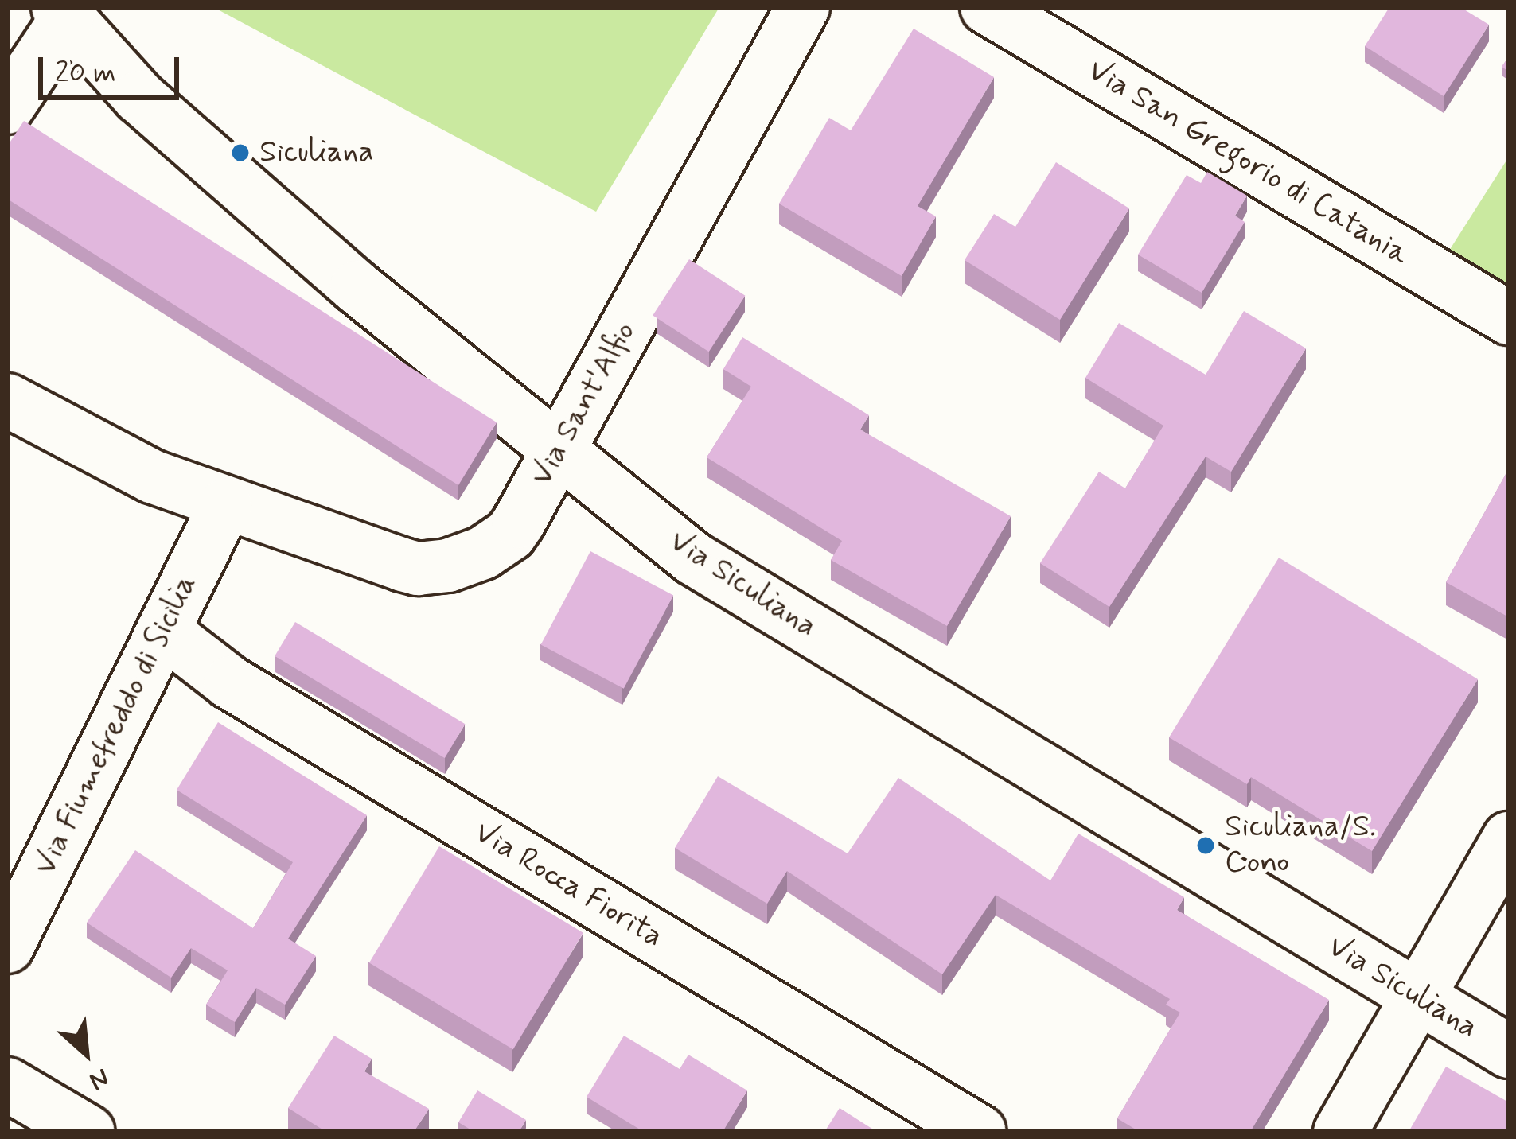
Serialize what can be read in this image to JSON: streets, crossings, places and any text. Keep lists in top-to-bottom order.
{
  "streets": {
    "street": [
      "Via San Gregorio di Catania",
      "Via Sant'Alfio",
      "Via Siculiana",
      "Via Fiumefreddo di Sicilia",
      "Via Rocca Fiorita"
    ]
  },
  "crossings": [
    ["Via Sant'Alfio", "Via Siculiana"],
    ["Via Sant'Alfio", "Via Fiumefreddo di Sicilia"],
    ["Via Fiumefreddo di Sicilia", "Via Rocca Fiorita"]
  ],
  "places": ["Siculiana", "Siculiana/S. Cono"],
  "scale_bar": "20 m",
  "north": "bottom right"
}
